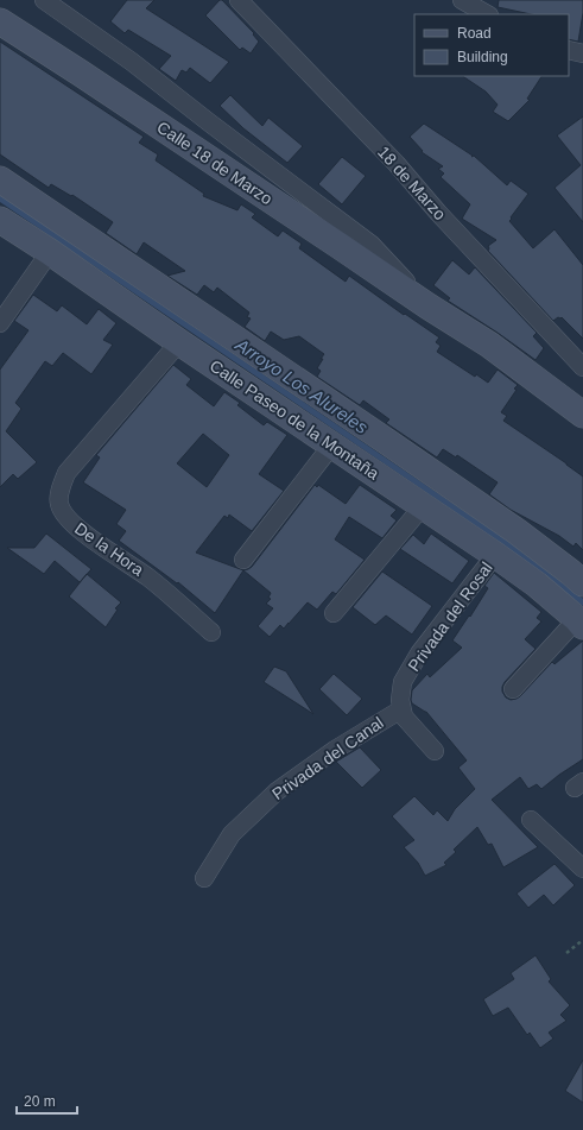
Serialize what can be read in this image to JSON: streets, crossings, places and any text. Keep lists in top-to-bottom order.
{
  "streets": {
    "main road": ["Calle 18 de Marzo", "Calle Paseo de la Montaña"],
    "street": [
      "18 de Marzo",
      "De la Hora",
      "Privada del Rosal",
      "Privada del Canal"
    ]
  },
  "crossings": [
    ["Calle Paseo de la Montaña", "De la Hora"],
    ["Calle Paseo de la Montaña", "Privada del Rosal"],
    ["Privada del Rosal", "Privada del Canal"]
  ],
  "water": ["Arroyo Los Alureles"],
  "legend": ["Road", "Building"],
  "scale_bar": "20 m"
}
